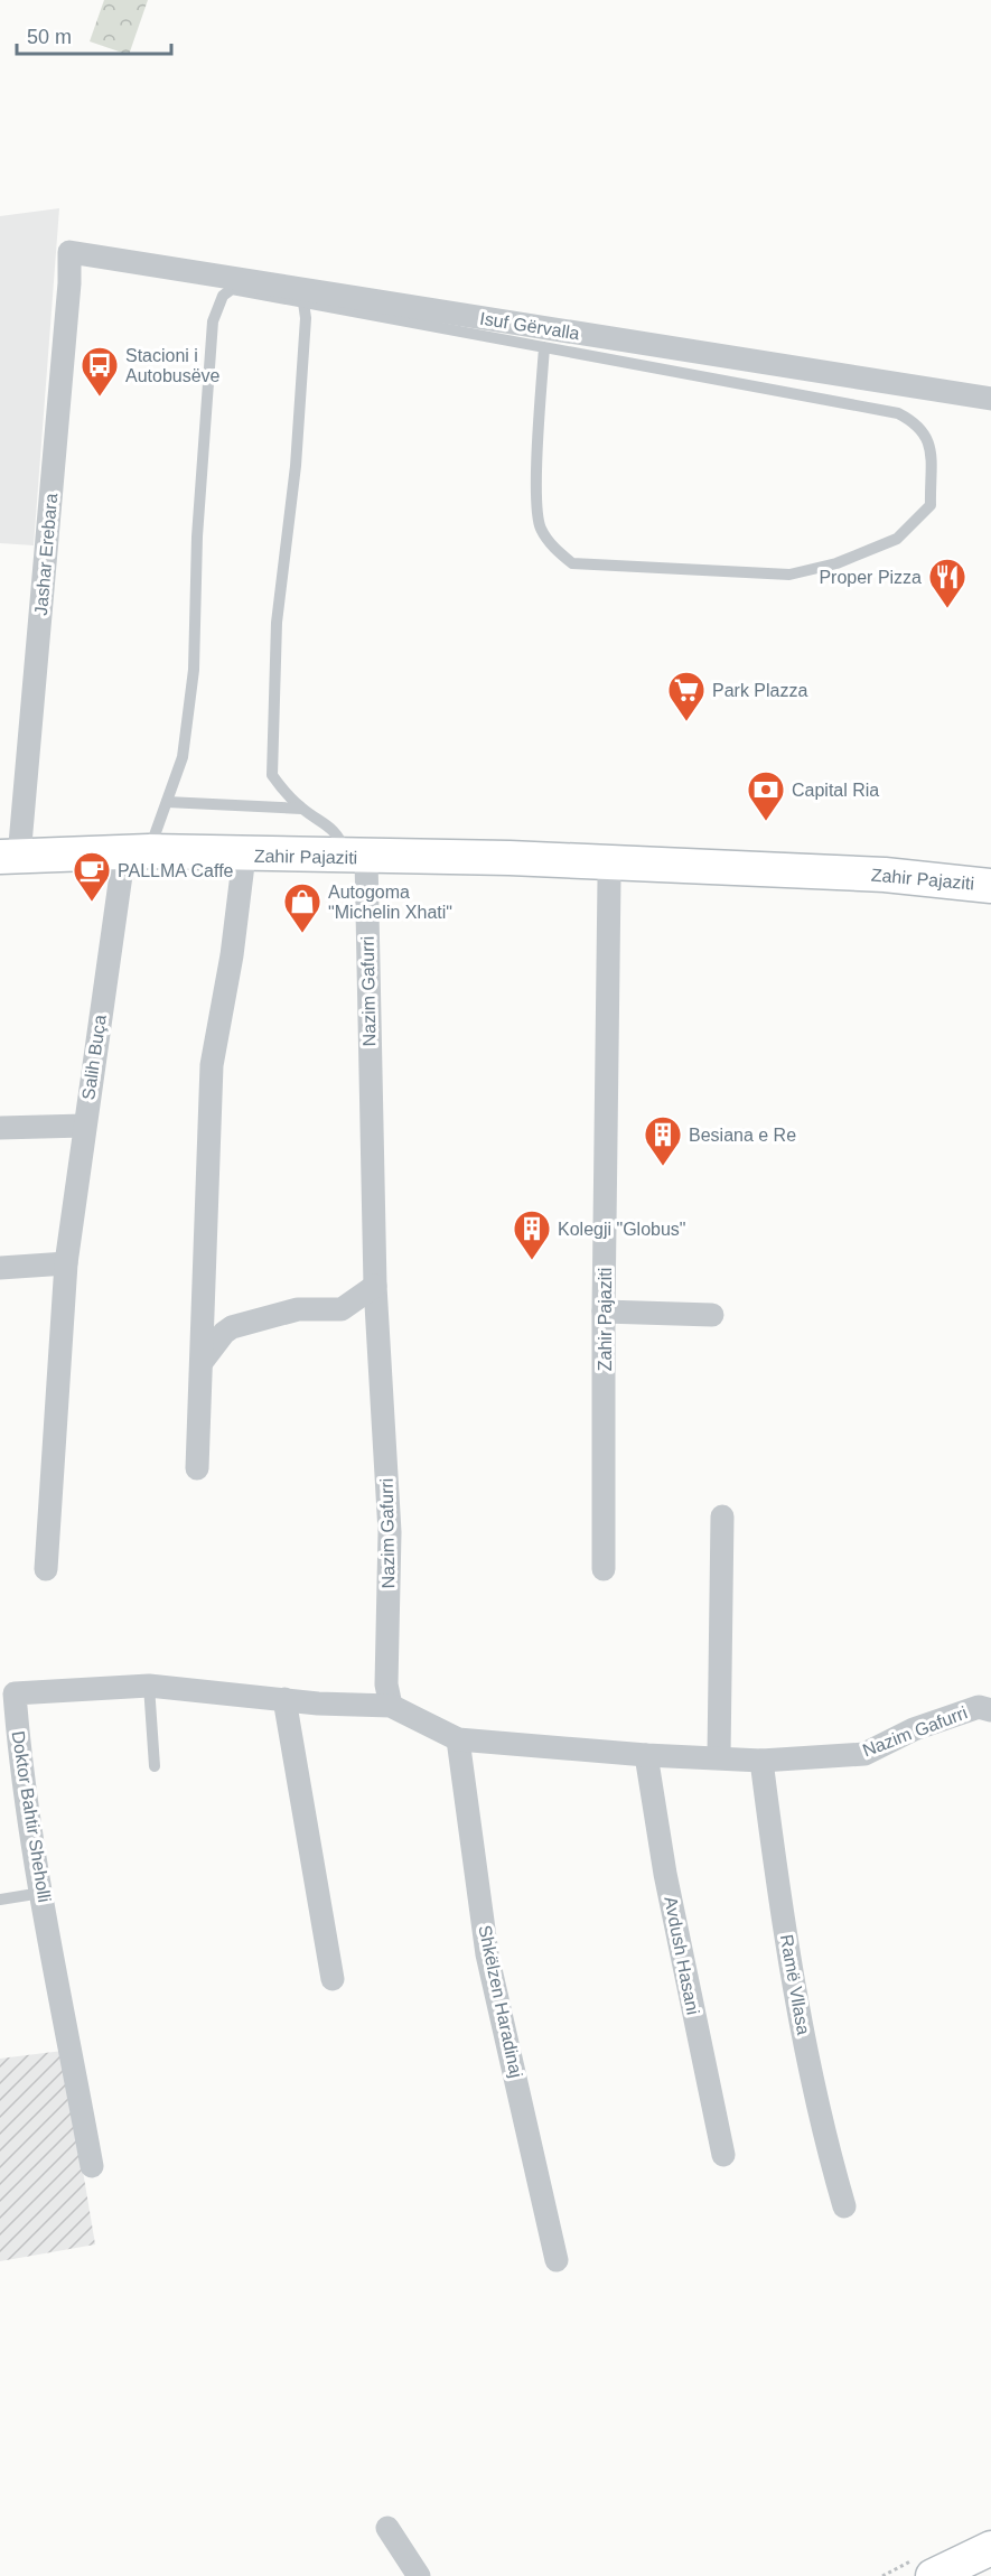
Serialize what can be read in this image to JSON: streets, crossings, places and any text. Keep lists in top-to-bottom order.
{
  "streets": {
    "main road": ["Zahir Pajaziti"],
    "street": [
      "Isuf Gërvalla",
      "Jashar Erebara",
      "Nazim Gafurri",
      "Salih Buça",
      "Doktor Bahtir Sheholli",
      "Avdush Hasani",
      "Ramë Vllasa",
      "Shkëlzen Haradinaj"
    ]
  },
  "crossings": [
    ["Isuf Gërvalla", "Jashar Erebara"],
    ["Jashar Erebara", "Zahir Pajaziti"],
    ["Zahir Pajaziti", "Nazim Gafurri"],
    ["Zahir Pajaziti", "Salih Buça"],
    ["Nazim Gafurri", "Doktor Bahtir Sheholli"],
    ["Nazim Gafurri", "Avdush Hasani"],
    ["Nazim Gafurri", "Ramë Vllasa"],
    ["Nazim Gafurri", "Shkëlzen Haradinaj"]
  ],
  "places": {
    "bus stop": ["Stacioni i Autobusëve"],
    "restaurant": ["Proper Pizza"],
    "supermarket": ["Park Plazza"],
    "bank": ["Capital Ria"],
    "cafe": ["PALLMA Caffe"],
    "shop": ["Autogoma ʺMichelin Xhatiʺ"],
    "building": ["Besiana e Re", "Kolegji \"Globus\""]
  },
  "scale_bar": "50 m"
}
